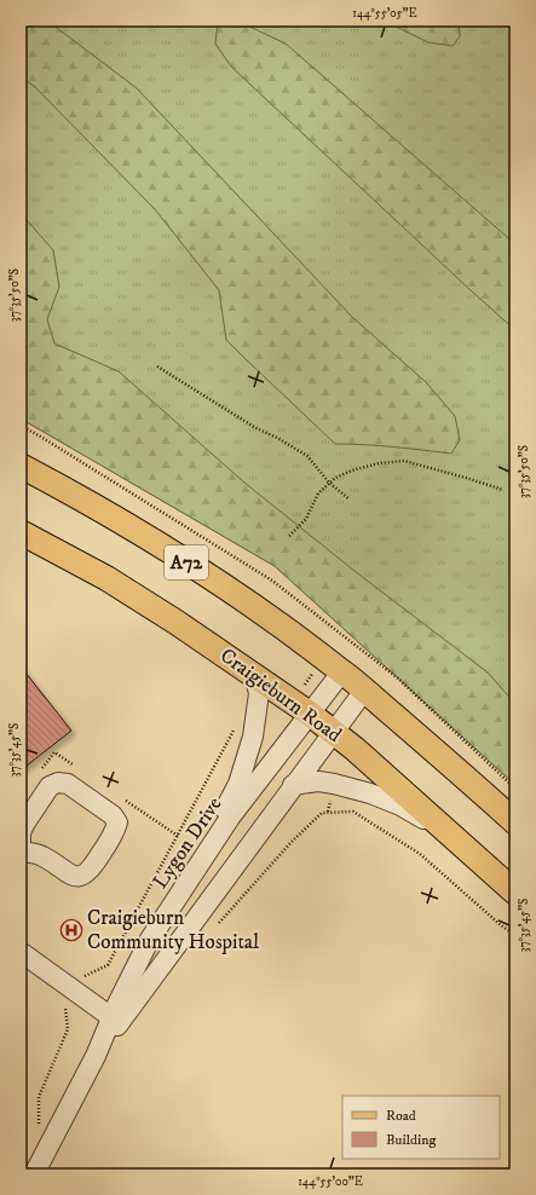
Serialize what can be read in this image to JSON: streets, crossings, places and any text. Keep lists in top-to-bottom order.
{
  "streets": {
    "main road": ["A72", "Craigieburn Road"],
    "street": ["Lygon Drive"]
  },
  "crossings": [
    ["A72", "Lygon Drive"],
    ["Craigieburn Road", "Lygon Drive"]
  ],
  "places": {
    "hospital": ["Craigieburn Community Hospital"]
  },
  "legend": ["Road", "Building"],
  "coordinates": [
    "144°55'05\"E",
    "37°35'50\"S",
    "37°35'45\"S",
    "144°55'00\"E"
  ]
}
